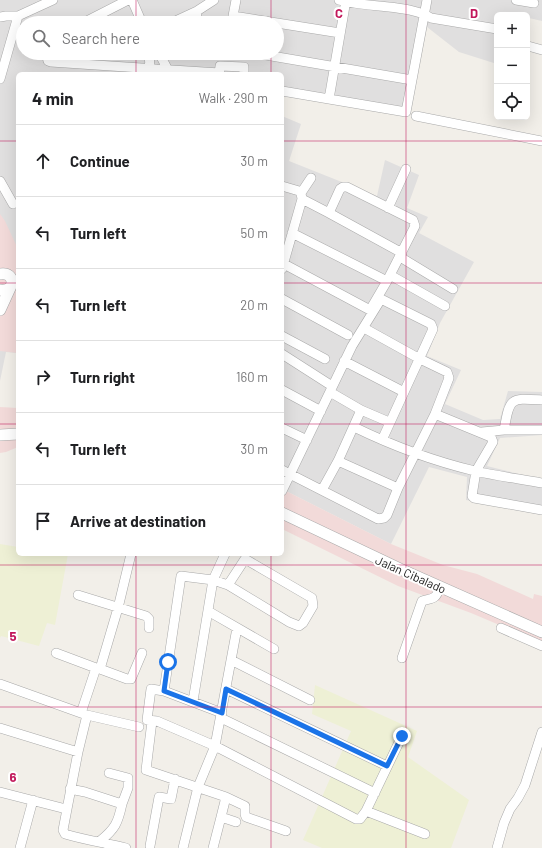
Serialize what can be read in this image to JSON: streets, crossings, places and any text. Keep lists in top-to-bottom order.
{
  "streets": {
    "street": ["Jalan Cibalado"]
  },
  "page": {
    "map_buttons": ["+", "−"],
    "search": "Search here",
    "heading": ["4 min", "Walk · 290 m"],
    "list": [
      ["Continue", "30 m"],
      ["Turn left", "50 m"],
      ["Turn left", "20 m"],
      ["Turn right", "160 m"],
      ["Turn left", "30 m"],
      "Arrive at destination"
    ]
  },
  "grid": {
    "columns": ["C", "D"],
    "rows": ["5", "6"]
  }
}
